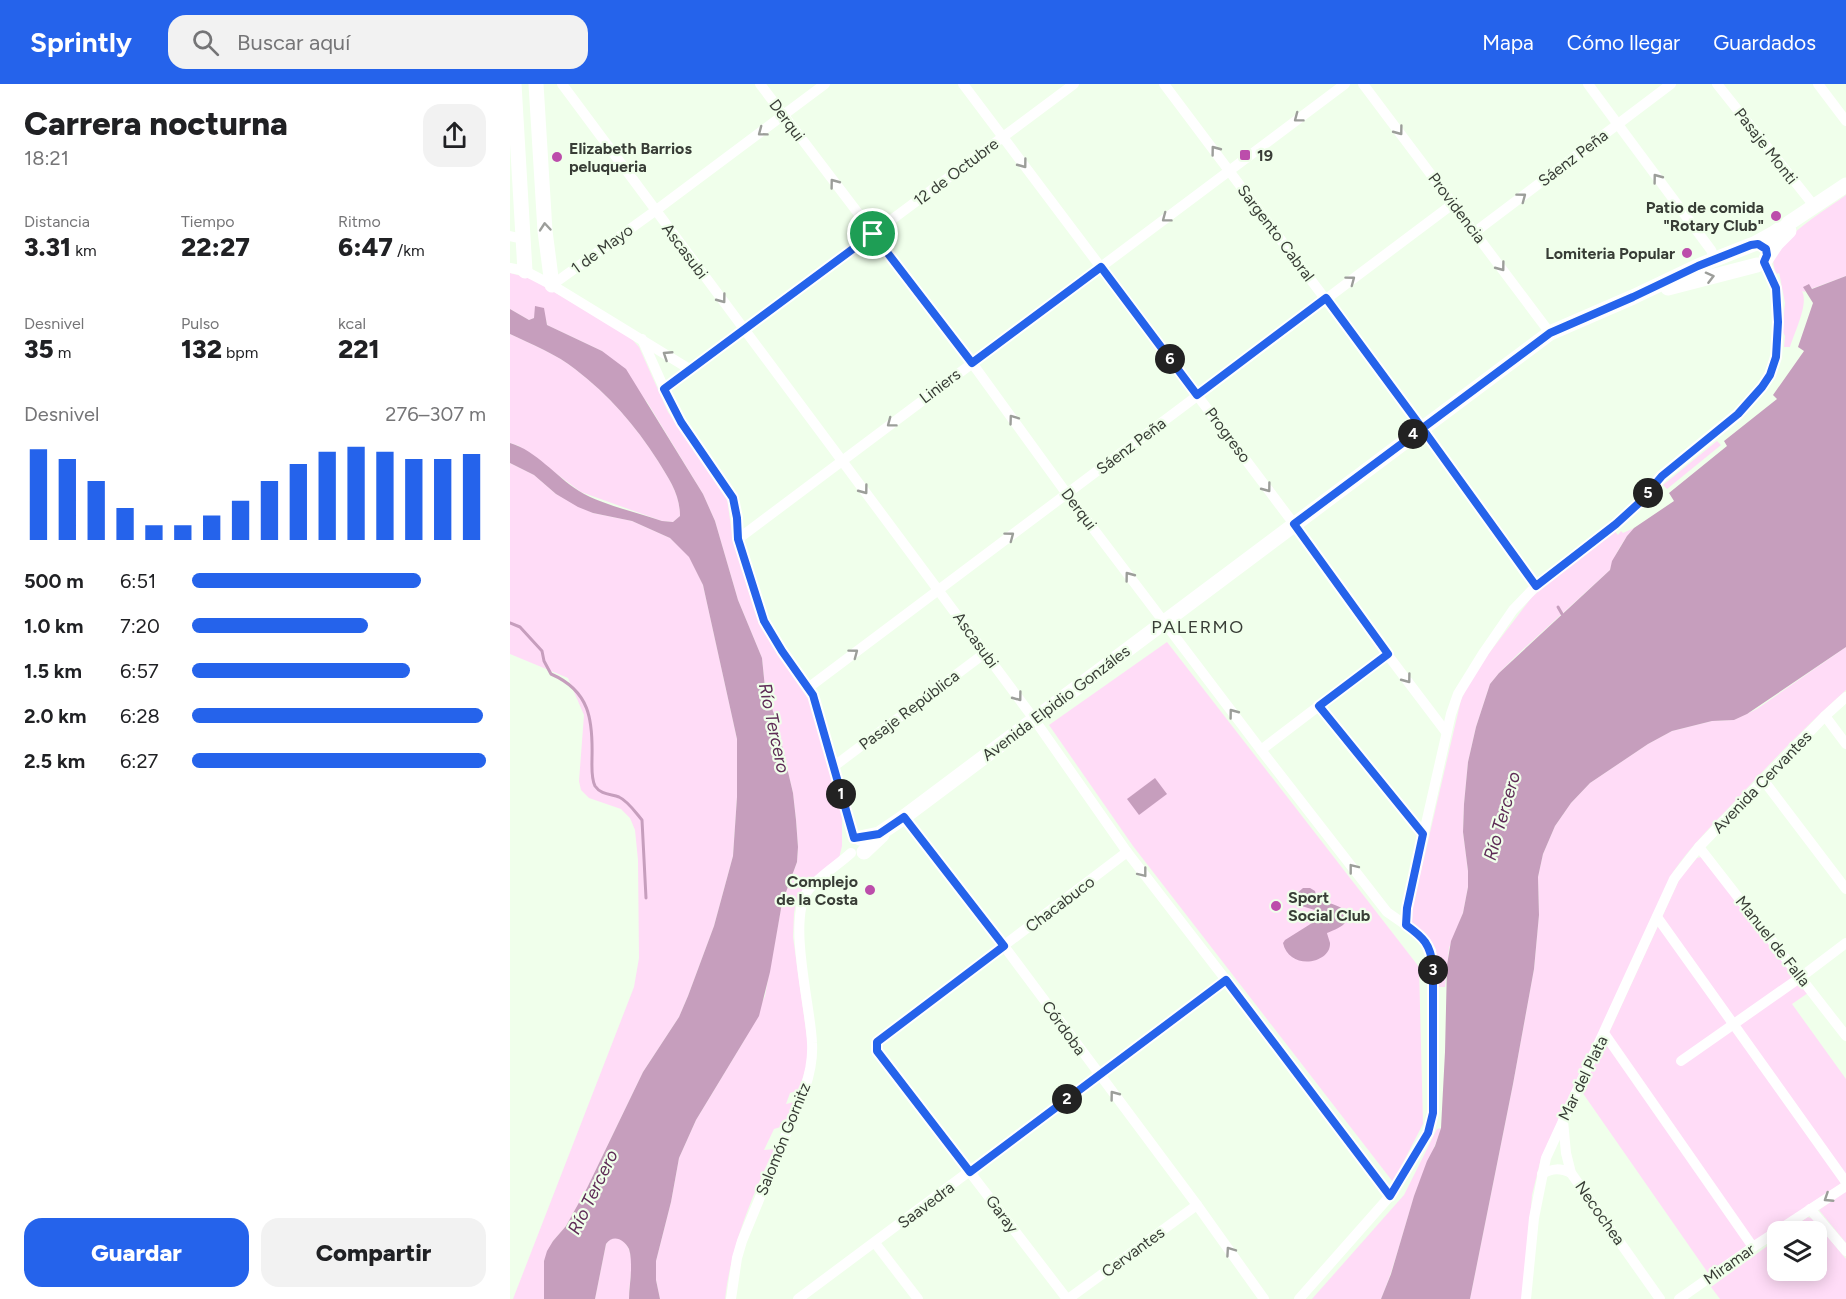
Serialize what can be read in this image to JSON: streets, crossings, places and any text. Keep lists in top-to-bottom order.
{
  "streets": {
    "main road": ["Avenida Elpidio Gonzáles"],
    "street": [
      "Derqui",
      "Pasaje Monti",
      "Sáenz Peña",
      "12 de Octubre",
      "Providencia",
      "Sargento Cabral",
      "1 de Mayo",
      "Ascasubi",
      "Liniers",
      "Progreso",
      "Pasaje República",
      "Avenida Cervantes",
      "Chacabuco",
      "Manuel de Falla",
      "Córdoba",
      "Mar del Plata",
      "Salomón Gornitz",
      "Saavedra",
      "Necochea",
      "Garay",
      "Cervantes",
      "Miramar"
    ]
  },
  "crossings": [
    ["Derqui", "Sáenz Peña"],
    ["Derqui", "12 de Octubre"],
    ["Derqui", "1 de Mayo"],
    ["Derqui", "Liniers"],
    ["Derqui", "Avenida Elpidio Gonzáles"],
    ["Pasaje Monti", "Avenida Elpidio Gonzáles"],
    ["Sáenz Peña", "Providencia"],
    ["Sáenz Peña", "Sargento Cabral"],
    ["Sáenz Peña", "Ascasubi"],
    ["Sáenz Peña", "Progreso"],
    ["12 de Octubre", "Ascasubi"],
    ["12 de Octubre", "Progreso"],
    ["Providencia", "Avenida Elpidio Gonzáles"],
    ["Sargento Cabral", "Liniers"],
    ["Sargento Cabral", "Avenida Elpidio Gonzáles"],
    ["1 de Mayo", "Ascasubi"],
    ["Ascasubi", "Liniers"],
    ["Ascasubi", "Avenida Elpidio Gonzáles"],
    ["Ascasubi", "Pasaje República"],
    ["Ascasubi", "Chacabuco"],
    ["Ascasubi", "Saavedra"],
    ["Liniers", "Progreso"],
    ["Progreso", "Avenida Elpidio Gonzáles"],
    ["Avenida Elpidio Gonzáles", "Córdoba"],
    ["Avenida Elpidio Gonzáles", "Salomón Gornitz"],
    ["Avenida Cervantes", "Manuel de Falla"],
    ["Avenida Cervantes", "Mar del Plata"],
    ["Chacabuco", "Córdoba"],
    ["Chacabuco", "Garay"],
    ["Córdoba", "Saavedra"],
    ["Córdoba", "Cervantes"],
    ["Mar del Plata", "Necochea"],
    ["Saavedra", "Garay"],
    ["Garay", "Cervantes"]
  ],
  "one_way": [
    "Derqui",
    "Sáenz Peña",
    "Providencia",
    "1 de Mayo",
    "Ascasubi",
    "Liniers",
    "Progreso",
    "Córdoba"
  ],
  "districts": ["PALERMO"],
  "water": ["Río Tercero"],
  "places": {
    "transit": ["19"],
    "other": [
      "Elizabeth Barrios peluqueria",
      "Patio de comida \"Rotary Club\"",
      "Lomiteria Popular",
      "Complejo de la Costa",
      "Sport Social Club"
    ]
  },
  "page": {
    "header": "Sprintly",
    "search": "Buscar aquí",
    "nav": ["Mapa", "Cómo llegar", "Guardados"],
    "heading": ["Carrera nocturna", "18:21"],
    "stats": [
      ["Distancia", "3.31 km"],
      ["Tiempo", "22:27"],
      ["Ritmo", "6:47 /km"],
      ["Desnivel", "35 m"],
      ["Pulso", "132 bpm"],
      ["kcal", "221"]
    ],
    "pins": [
      "6",
      "4",
      "5",
      "1",
      "3",
      "2"
    ],
    "chart": ["Desnivel", "276–307 m"],
    "list": [
      {
        "name": "500 m",
        "note": "6:51"
      },
      {
        "name": "1.0 km",
        "note": "7:20"
      },
      {
        "name": "1.5 km",
        "note": "6:57"
      },
      {
        "name": "2.0 km",
        "note": "6:28"
      },
      {
        "name": "2.5 km",
        "note": "6:27"
      }
    ],
    "buttons": ["Guardar", "Compartir"]
  }
}
